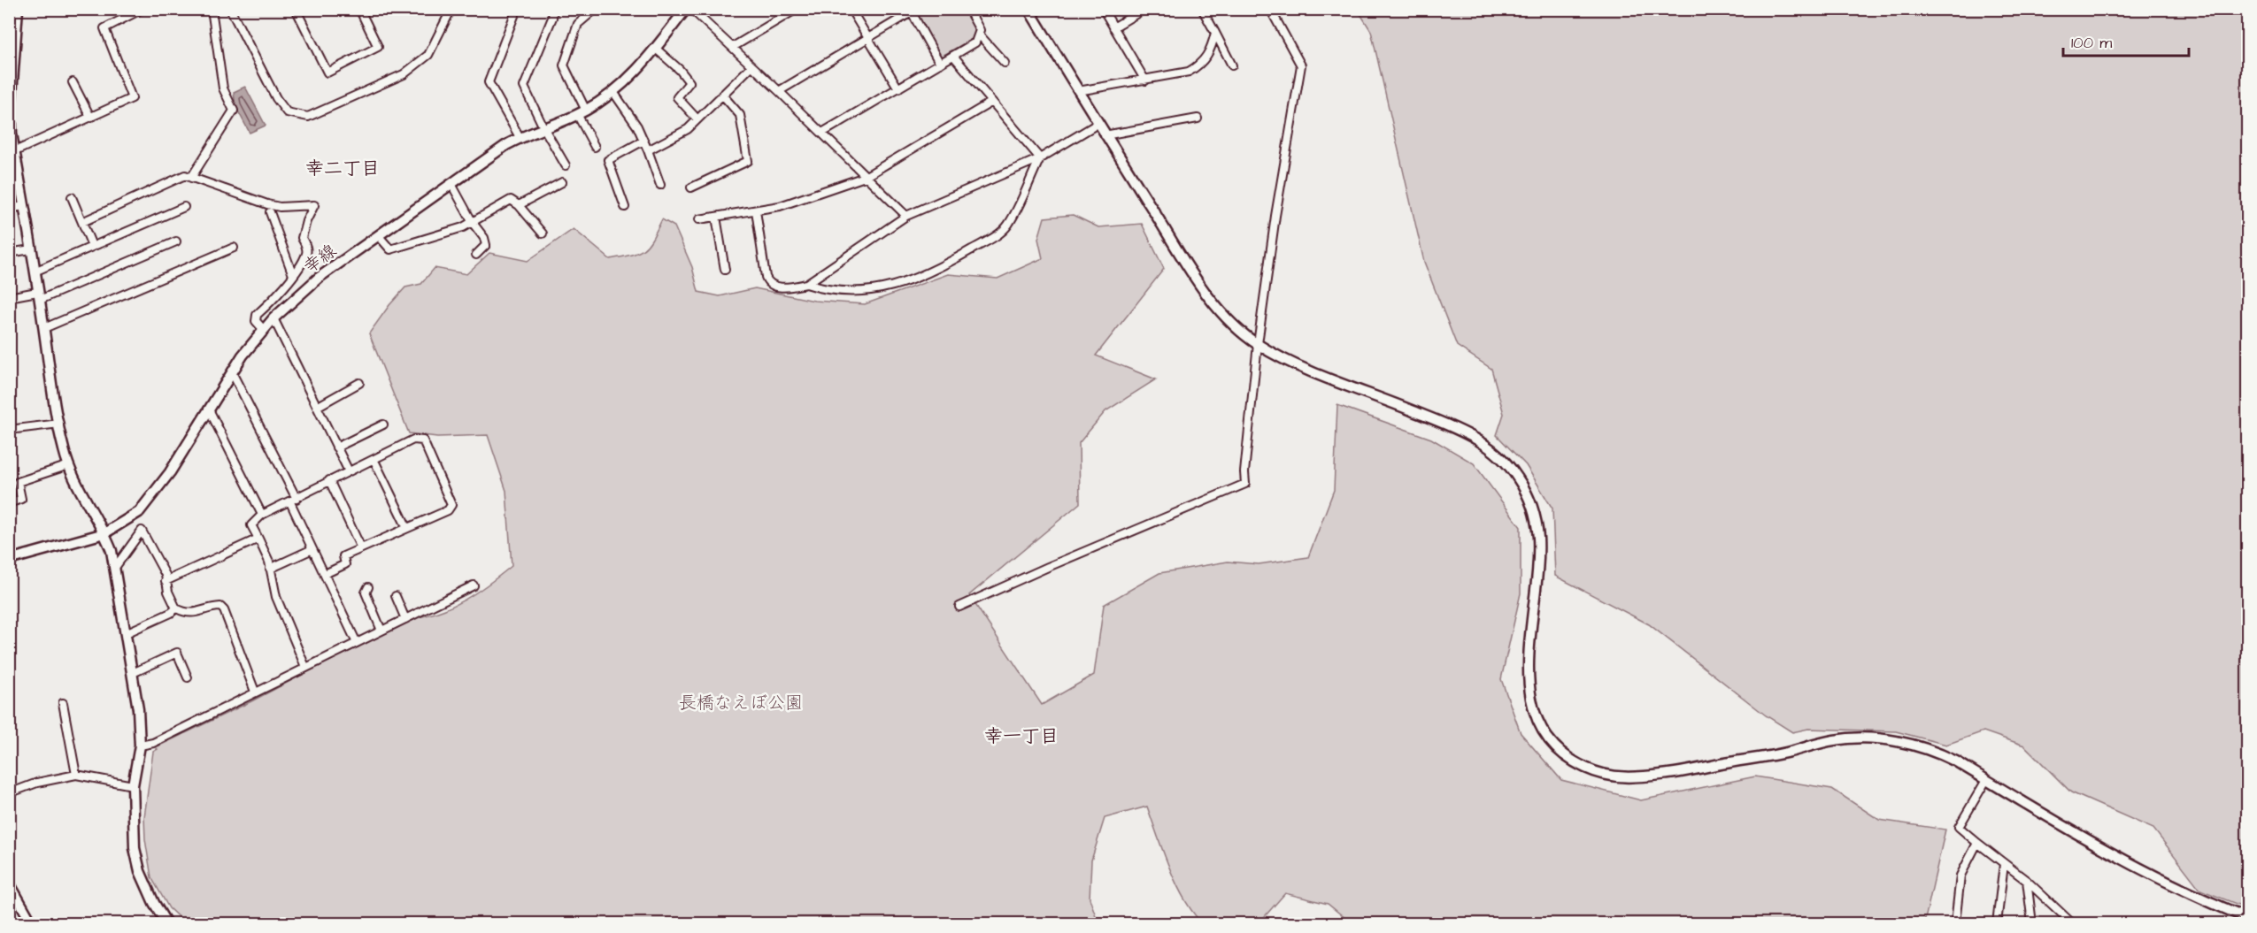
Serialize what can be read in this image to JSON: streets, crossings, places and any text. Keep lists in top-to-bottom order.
{
  "streets": {
    "street": ["幸線"]
  },
  "districts": ["幸二丁目", "幸一丁目"],
  "parks": ["長橋なえぼ公園"],
  "scale_bar": "100 m"
}
